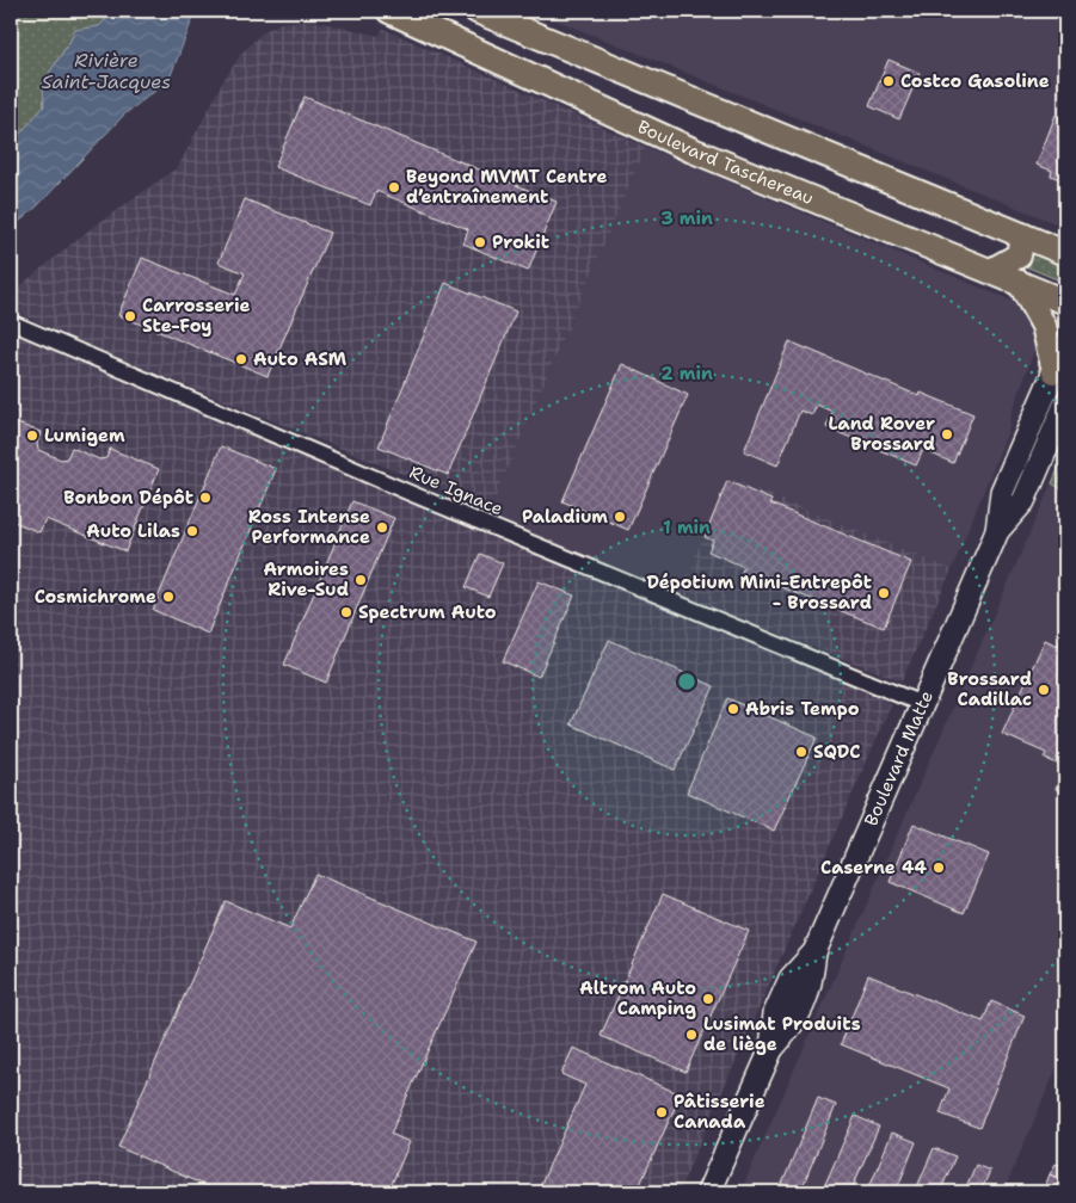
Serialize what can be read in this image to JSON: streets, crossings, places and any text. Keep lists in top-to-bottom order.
{
  "streets": {
    "main road": ["Boulevard Taschereau", "Boulevard Matte"],
    "street": ["Rue Ignace"]
  },
  "crossings": [
    ["Rue Ignace", "Boulevard Matte"]
  ],
  "water": ["Rivière Saint-Jacques"],
  "places": [
    "Costco Gasoline",
    "Beyond MVMT Centre d’entraînement",
    "Prokit",
    "Carrosserie Ste-Foy",
    "Auto ASM",
    "Land Rover Brossard",
    "Lumigem",
    "Bonbon Dépôt",
    "Paladium",
    "Ross Intense Performance",
    "Auto Lilas",
    "Armoires Rive-Sud",
    "Dépotium Mini-Entrepôt - Brossard",
    "Cosmichrome",
    "Spectrum Auto",
    "Brossard Cadillac",
    "Abris Tempo",
    "SQDC",
    "Caserne 44",
    "Altrom Auto Camping",
    "Lusimat Produits de liège",
    "Pâtisserie Canada"
  ],
  "rings": ["3 min", "2 min", "1 min"]
}
